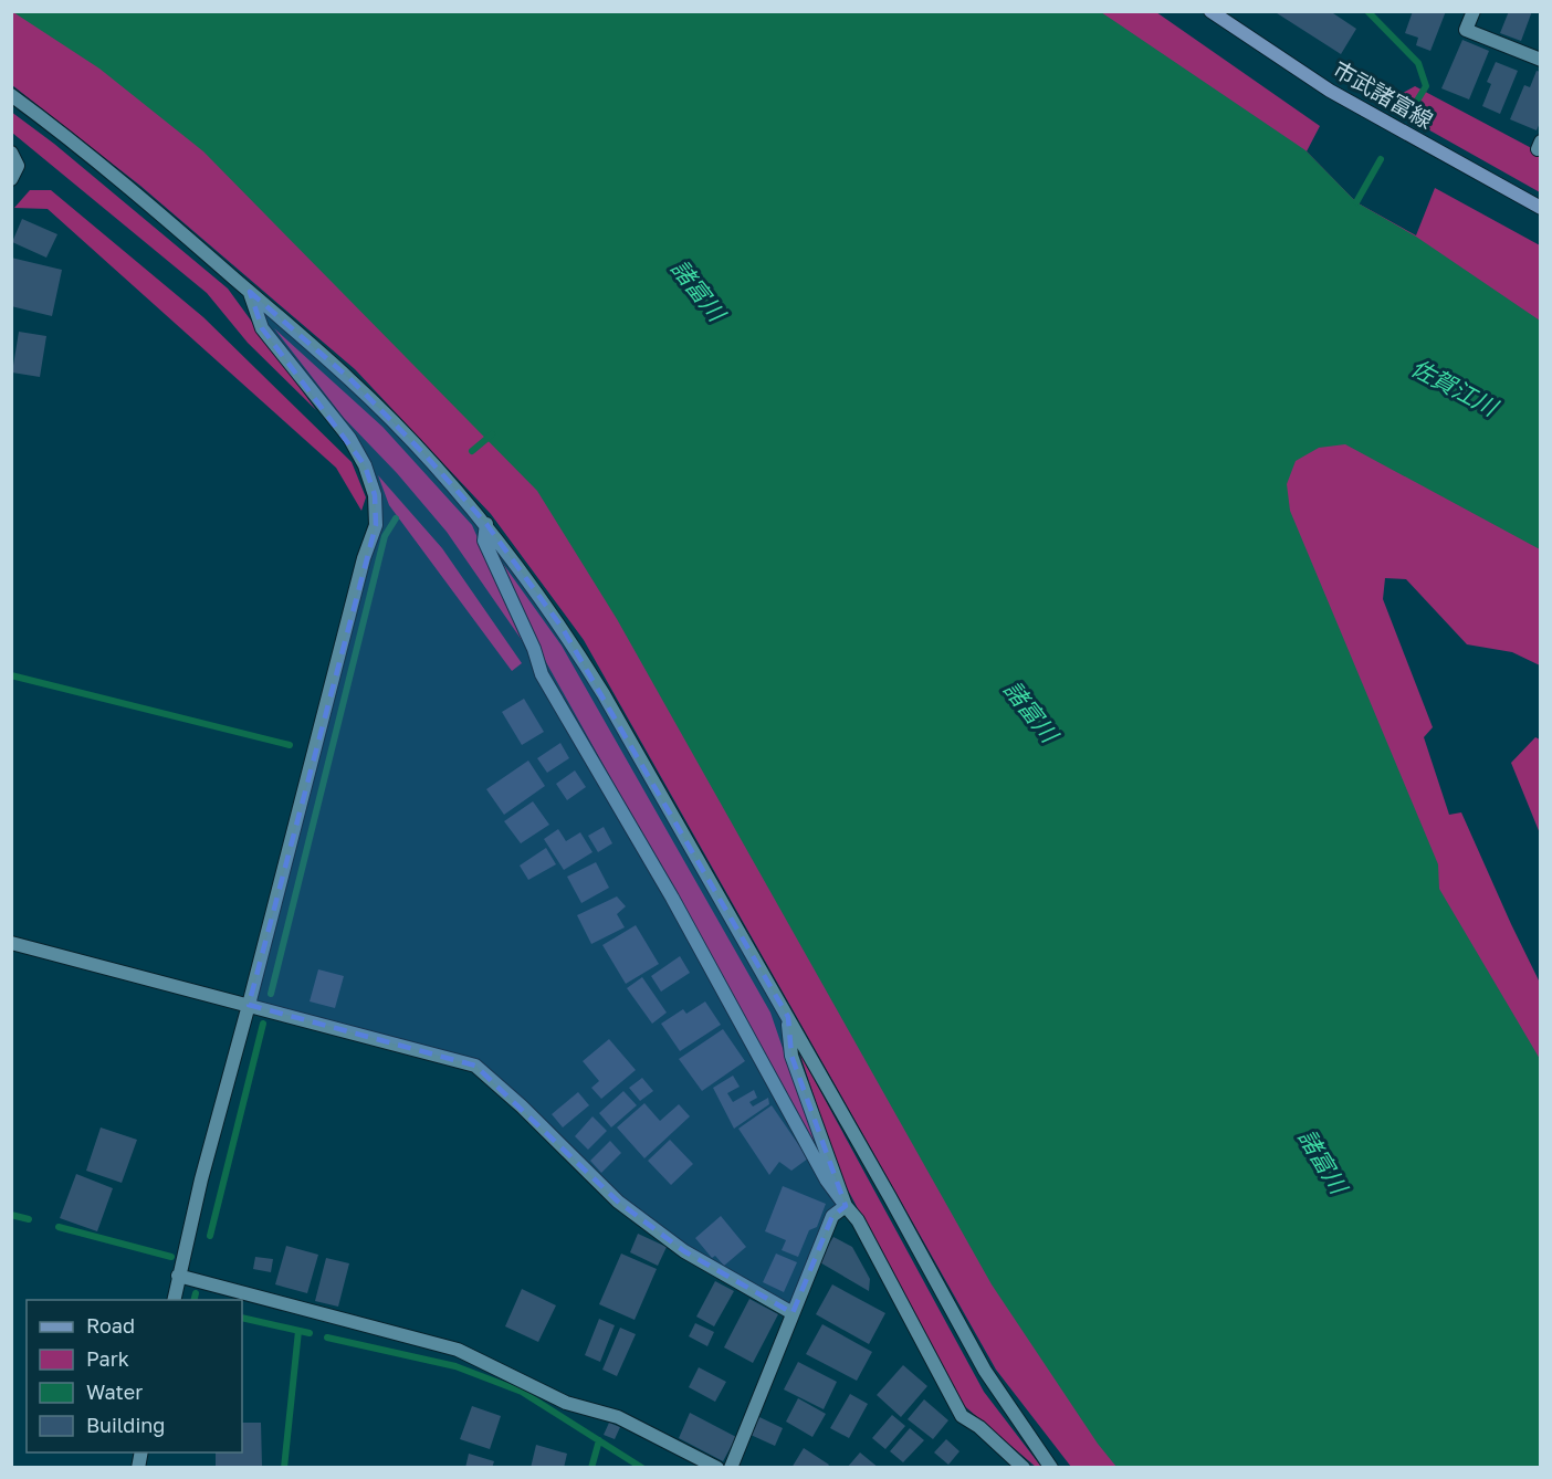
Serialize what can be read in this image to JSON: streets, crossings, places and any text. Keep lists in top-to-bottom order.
{
  "streets": {
    "main road": ["市武諸富線"]
  },
  "water": ["諸富川", "佐賀江川"],
  "legend": [
    "Road",
    "Park",
    "Water",
    "Building"
  ]
}
